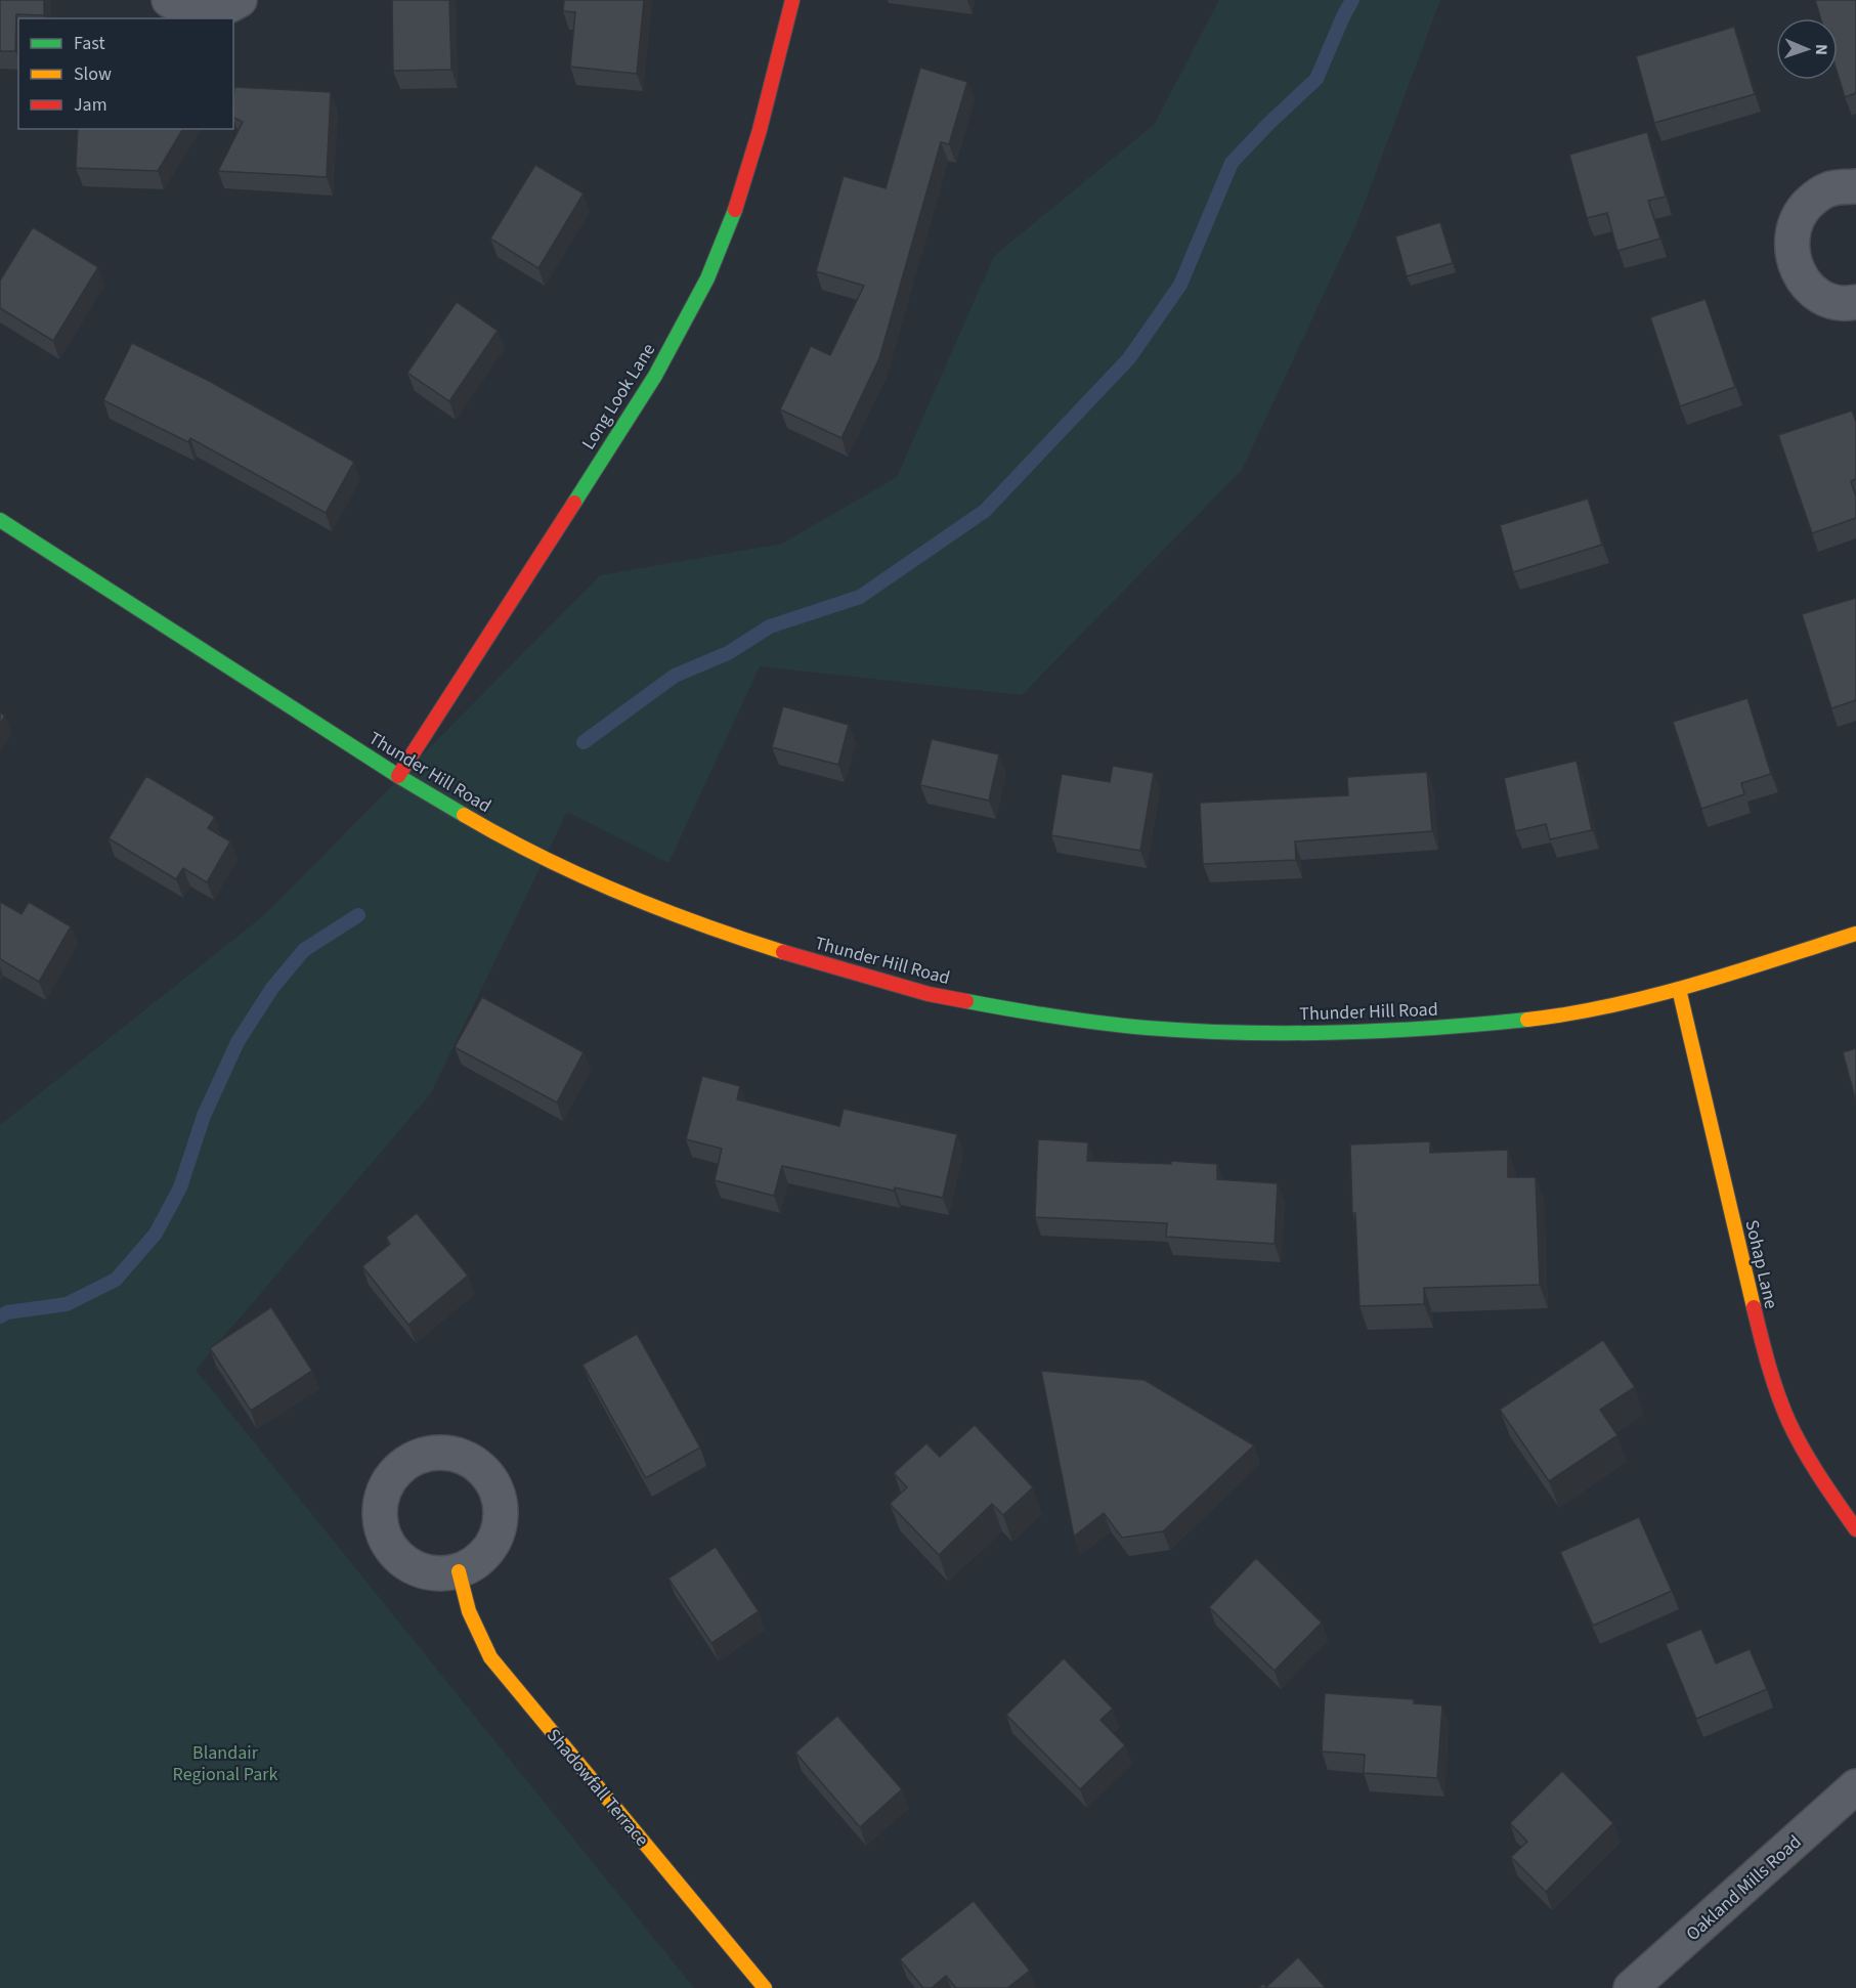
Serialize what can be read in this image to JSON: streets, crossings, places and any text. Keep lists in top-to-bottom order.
{
  "streets": {
    "street": [
      "Long Look Lane",
      "Thunder Hill Road",
      "Sohap Lane",
      "Shadowfall Terrace",
      "Oakland Mills Road"
    ]
  },
  "crossings": [
    ["Long Look Lane", "Thunder Hill Road"],
    ["Thunder Hill Road", "Sohap Lane"]
  ],
  "parks": ["Blandair Regional Park"],
  "legend": ["Fast", "Slow", "Jam"],
  "north": "right"
}
